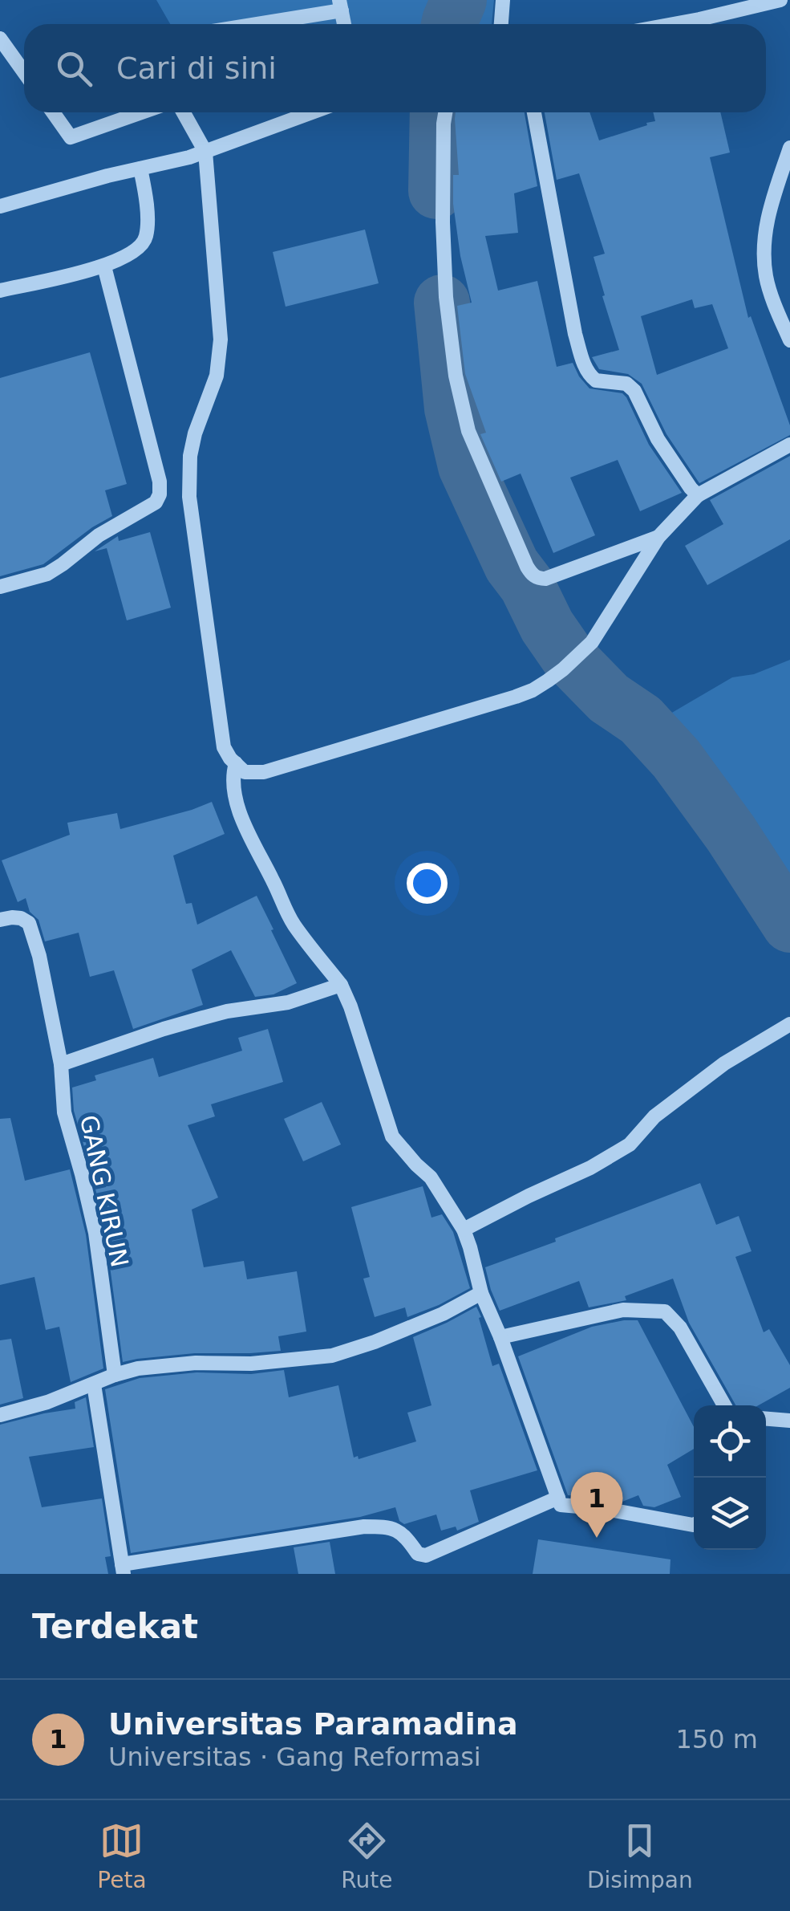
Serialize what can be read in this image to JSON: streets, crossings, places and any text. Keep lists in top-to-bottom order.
{
  "streets": {
    "street": ["GANG KIRUN"]
  },
  "page": {
    "search": "Cari di sini",
    "pins": "1",
    "heading": "Terdekat",
    "list": [
      {
        "mark": "1",
        "name": "Universitas Paramadina",
        "note": "Universitas · Gang Reformasi",
        "value": "150 m"
      }
    ],
    "nav": ["Peta", "Rute", "Disimpan"]
  }
}
